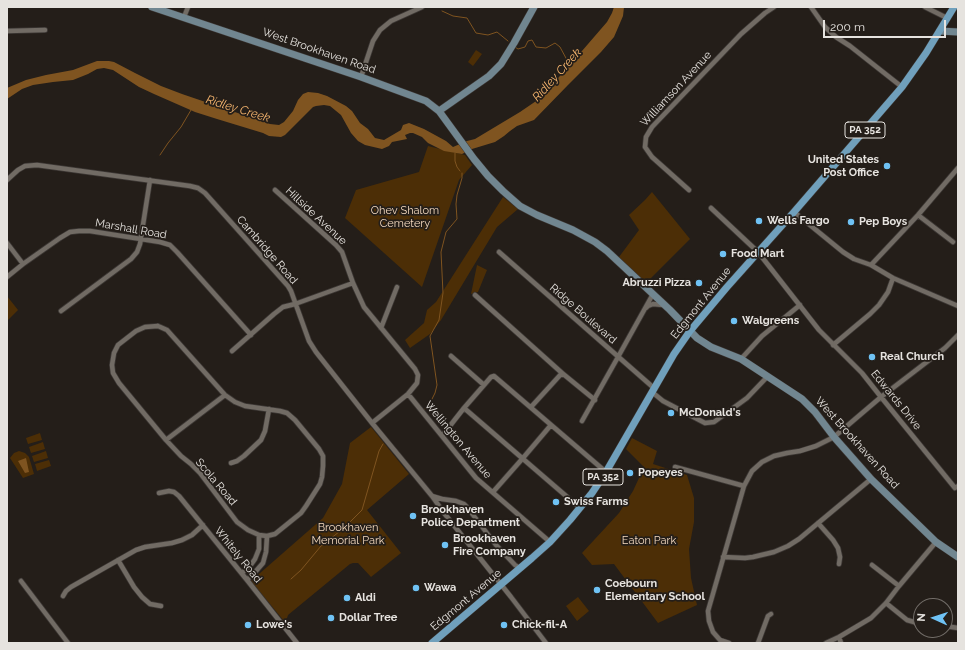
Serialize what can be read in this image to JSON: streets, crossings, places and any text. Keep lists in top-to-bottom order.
{
  "streets": {
    "main road": ["PA 352", "Edgmont Avenue"],
    "street": [
      "West Brookhaven Road",
      "Williamson Avenue",
      "Hillside Avenue",
      "Marshall Road",
      "Cambridge Road",
      "Ridge Boulevard",
      "Edwards Drive",
      "Wellington Avenue",
      "Scola Road",
      "Whitely Road"
    ]
  },
  "crossings": [
    ["West Brookhaven Road", "Edgmont Avenue"],
    ["West Brookhaven Road", "Ridge Boulevard"],
    ["Hillside Avenue", "Wellington Avenue"],
    ["Cambridge Road", "Edgmont Avenue"],
    ["Edgmont Avenue", "Ridge Boulevard"],
    ["Edgmont Avenue", "Edwards Drive"],
    ["Edgmont Avenue", "Wellington Avenue"]
  ],
  "water": ["Ridley Creek"],
  "parks": ["Ohev Shalom Cemetery", "Brookhaven Memorial Park", "Eaton Park"],
  "places": [
    "United States Post Office",
    "Wells Fargo",
    "Pep Boys",
    "Food Mart",
    "Abruzzi Pizza",
    "Walgreens",
    "Real Church",
    "McDonald's",
    "Popeyes",
    "Swiss Farms",
    "Brookhaven Police Department",
    "Brookhaven Fire Company",
    "Wawa",
    "Coebourn Elementary School",
    "Aldi",
    "Dollar Tree",
    "Lowe's",
    "Chick-fil-A"
  ],
  "scale_bar": "200 m",
  "north": "left"
}
